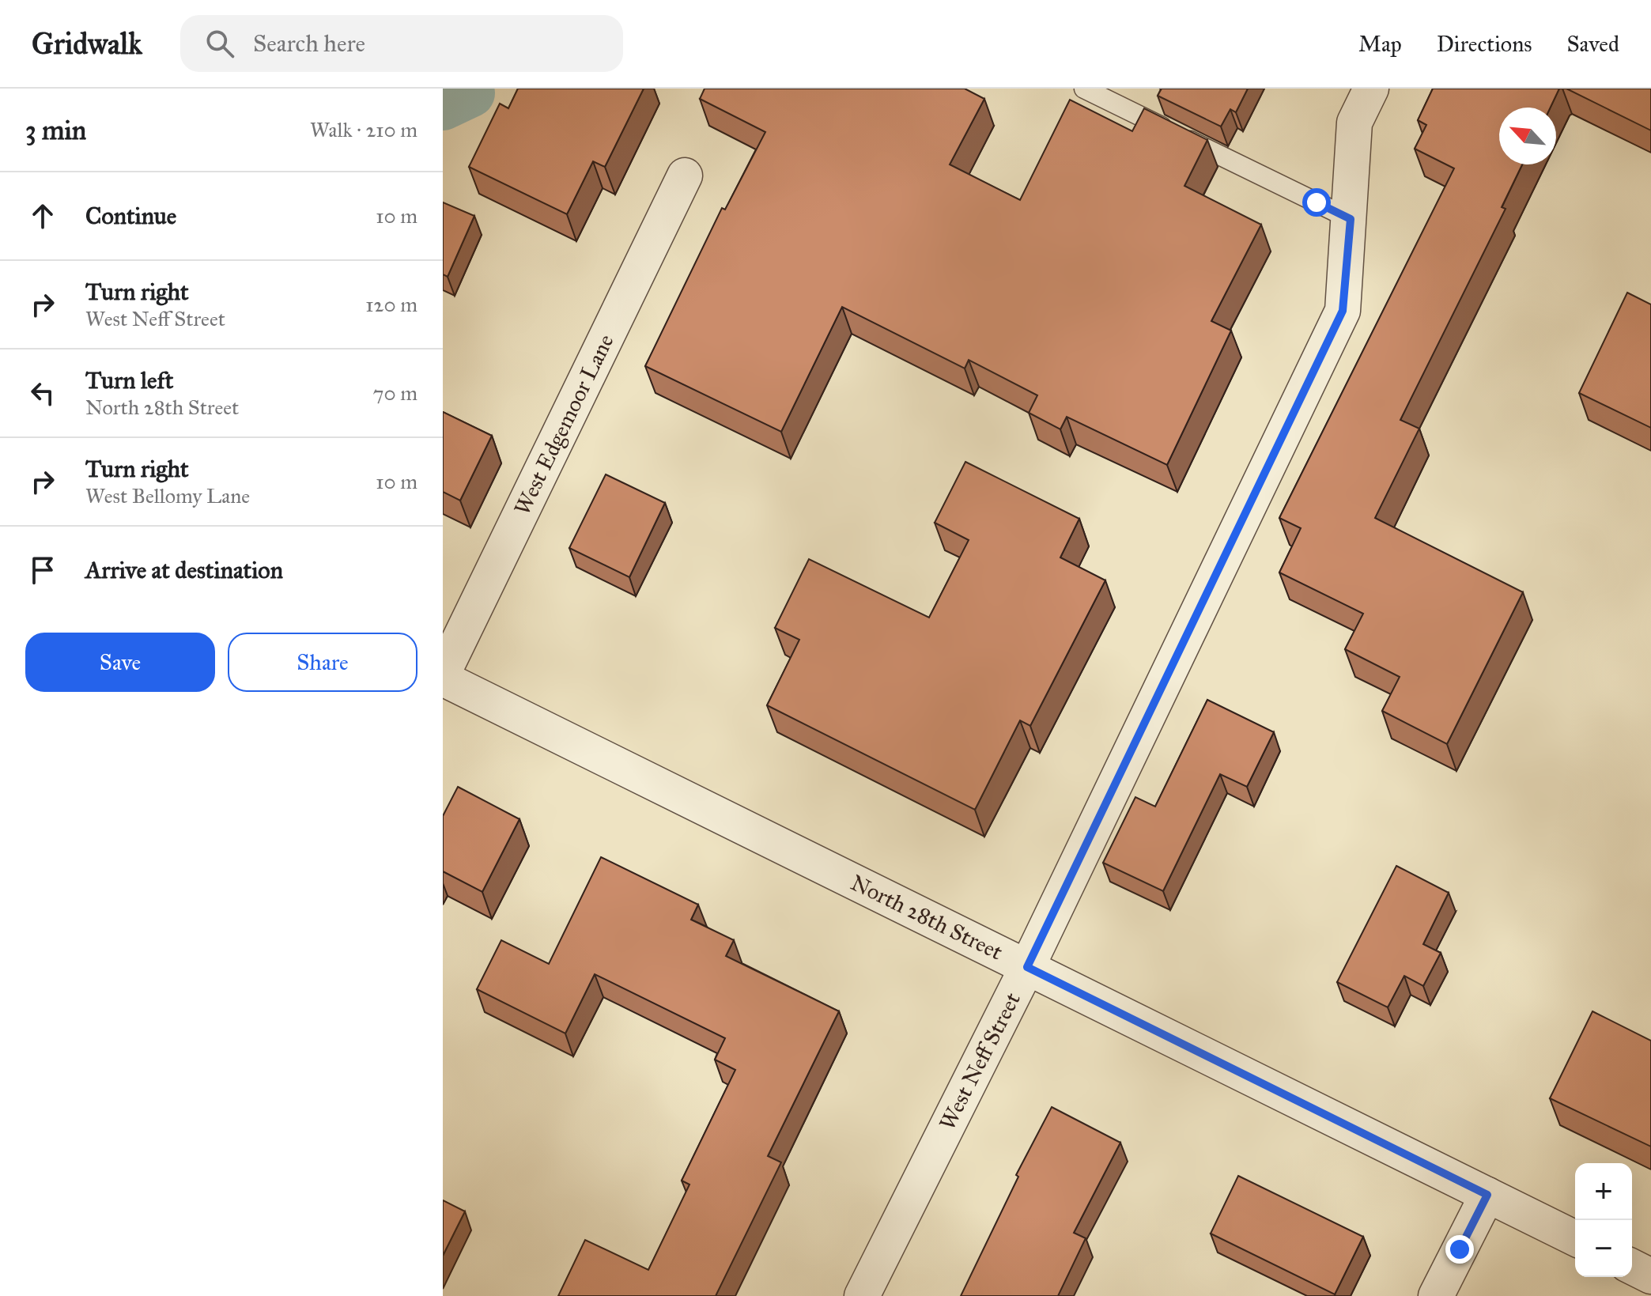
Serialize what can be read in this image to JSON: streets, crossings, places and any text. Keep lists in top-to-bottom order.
{
  "streets": {
    "street": ["West Edgemoor Lane", "North 28th Street", "West Neff Street"]
  },
  "crossings": [
    ["West Edgemoor Lane", "North 28th Street"],
    ["North 28th Street", "West Neff Street"]
  ],
  "north": "top left",
  "page": {
    "header": "Gridwalk",
    "search": "Search here",
    "nav": ["Map", "Directions", "Saved"],
    "heading": ["3 min", "Walk · 210 m"],
    "list": [
      ["Continue", "10 m"],
      ["Turn right", "West Neff Street", "120 m"],
      ["Turn left", "North 28th Street", "70 m"],
      ["Turn right", "West Bellomy Lane", "10 m"],
      "Arrive at destination"
    ],
    "buttons": ["Save", "Share"],
    "map_buttons": ["+", "−"]
  }
}
